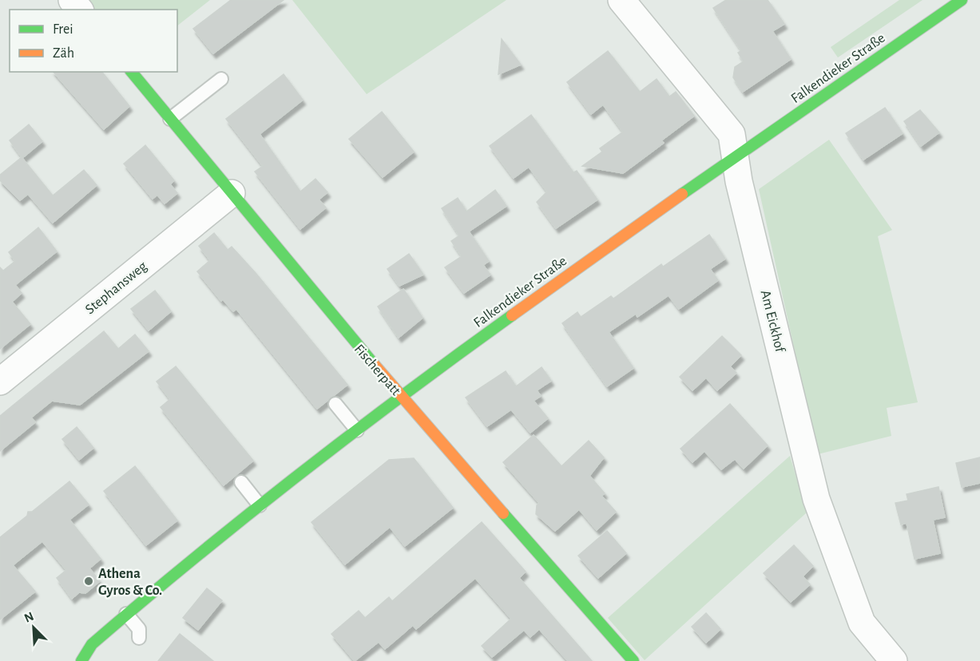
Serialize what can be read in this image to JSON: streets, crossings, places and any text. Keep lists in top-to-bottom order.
{
  "streets": {
    "street": [
      "Falkendieker Straße",
      "Stephansweg",
      "Am Eickhof",
      "Fischerpatt"
    ]
  },
  "crossings": [
    ["Falkendieker Straße", "Am Eickhof"],
    ["Falkendieker Straße", "Fischerpatt"],
    ["Stephansweg", "Fischerpatt"]
  ],
  "places": ["Athena Gyros & Co."],
  "legend": ["Frei", "Zäh"],
  "north": "top left"
}
